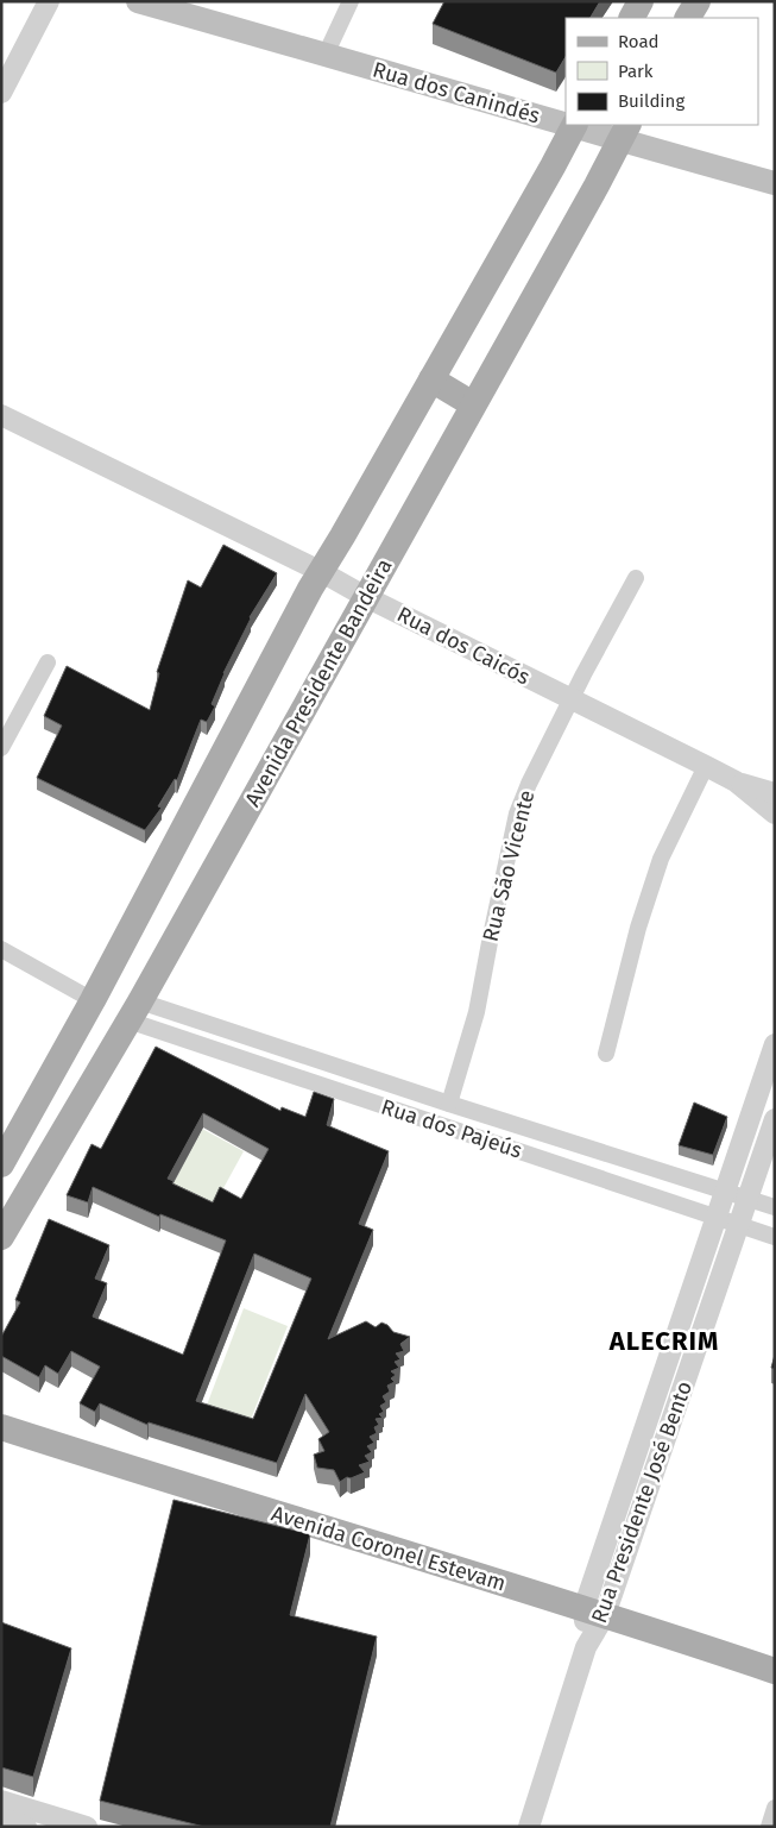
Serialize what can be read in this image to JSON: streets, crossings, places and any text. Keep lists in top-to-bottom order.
{
  "streets": {
    "main road": ["Rua dos Canindés", "Avenida Presidente Bandeira", "Avenida Coronel Estevam"],
    "street": [
      "Rua dos Caicós",
      "Rua São Vicente",
      "Rua dos Pajeús",
      "Rua Presidente José Bento"
    ]
  },
  "crossings": [
    ["Rua dos Canindés", "Avenida Presidente Bandeira"],
    ["Rua dos Caicós", "Avenida Presidente Bandeira"],
    ["Rua dos Caicós", "Rua São Vicente"],
    ["Avenida Presidente Bandeira", "Rua dos Pajeús"],
    ["Rua São Vicente", "Rua dos Pajeús"],
    ["Rua dos Pajeús", "Rua Presidente José Bento"],
    ["Rua Presidente José Bento", "Avenida Coronel Estevam"]
  ],
  "districts": ["ALECRIM"],
  "legend": ["Road", "Park", "Building"]
}
